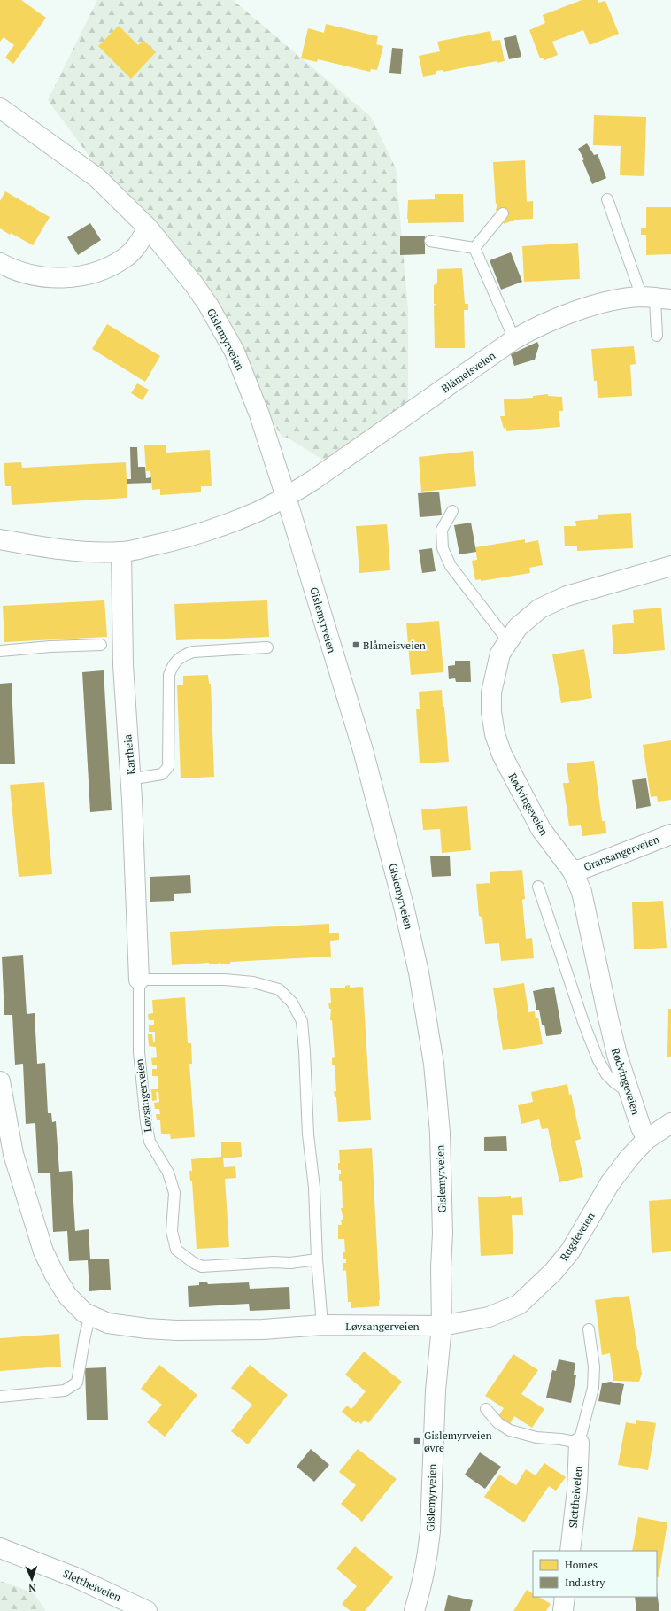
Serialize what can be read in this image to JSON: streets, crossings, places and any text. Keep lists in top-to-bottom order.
{
  "streets": {
    "street": [
      "Gislemyrveien",
      "Blåmeisveien",
      "Kartheia",
      "Rødvingeveien",
      "Gransangerveien",
      "Løvsangerveien",
      "Rugdeveien",
      "Slettheiveien"
    ]
  },
  "crossings": [
    ["Gislemyrveien", "Blåmeisveien"],
    ["Gislemyrveien", "Løvsangerveien"],
    ["Gislemyrveien", "Rugdeveien"],
    ["Kartheia", "Løvsangerveien"],
    ["Rødvingeveien", "Gransangerveien"],
    ["Rødvingeveien", "Rugdeveien"],
    ["Løvsangerveien", "Rugdeveien"]
  ],
  "places": {
    "transit": ["Blåmeisveien", "Gislemyrveien øvre"]
  },
  "legend": ["Homes", "Industry"],
  "north": "bottom"
}
